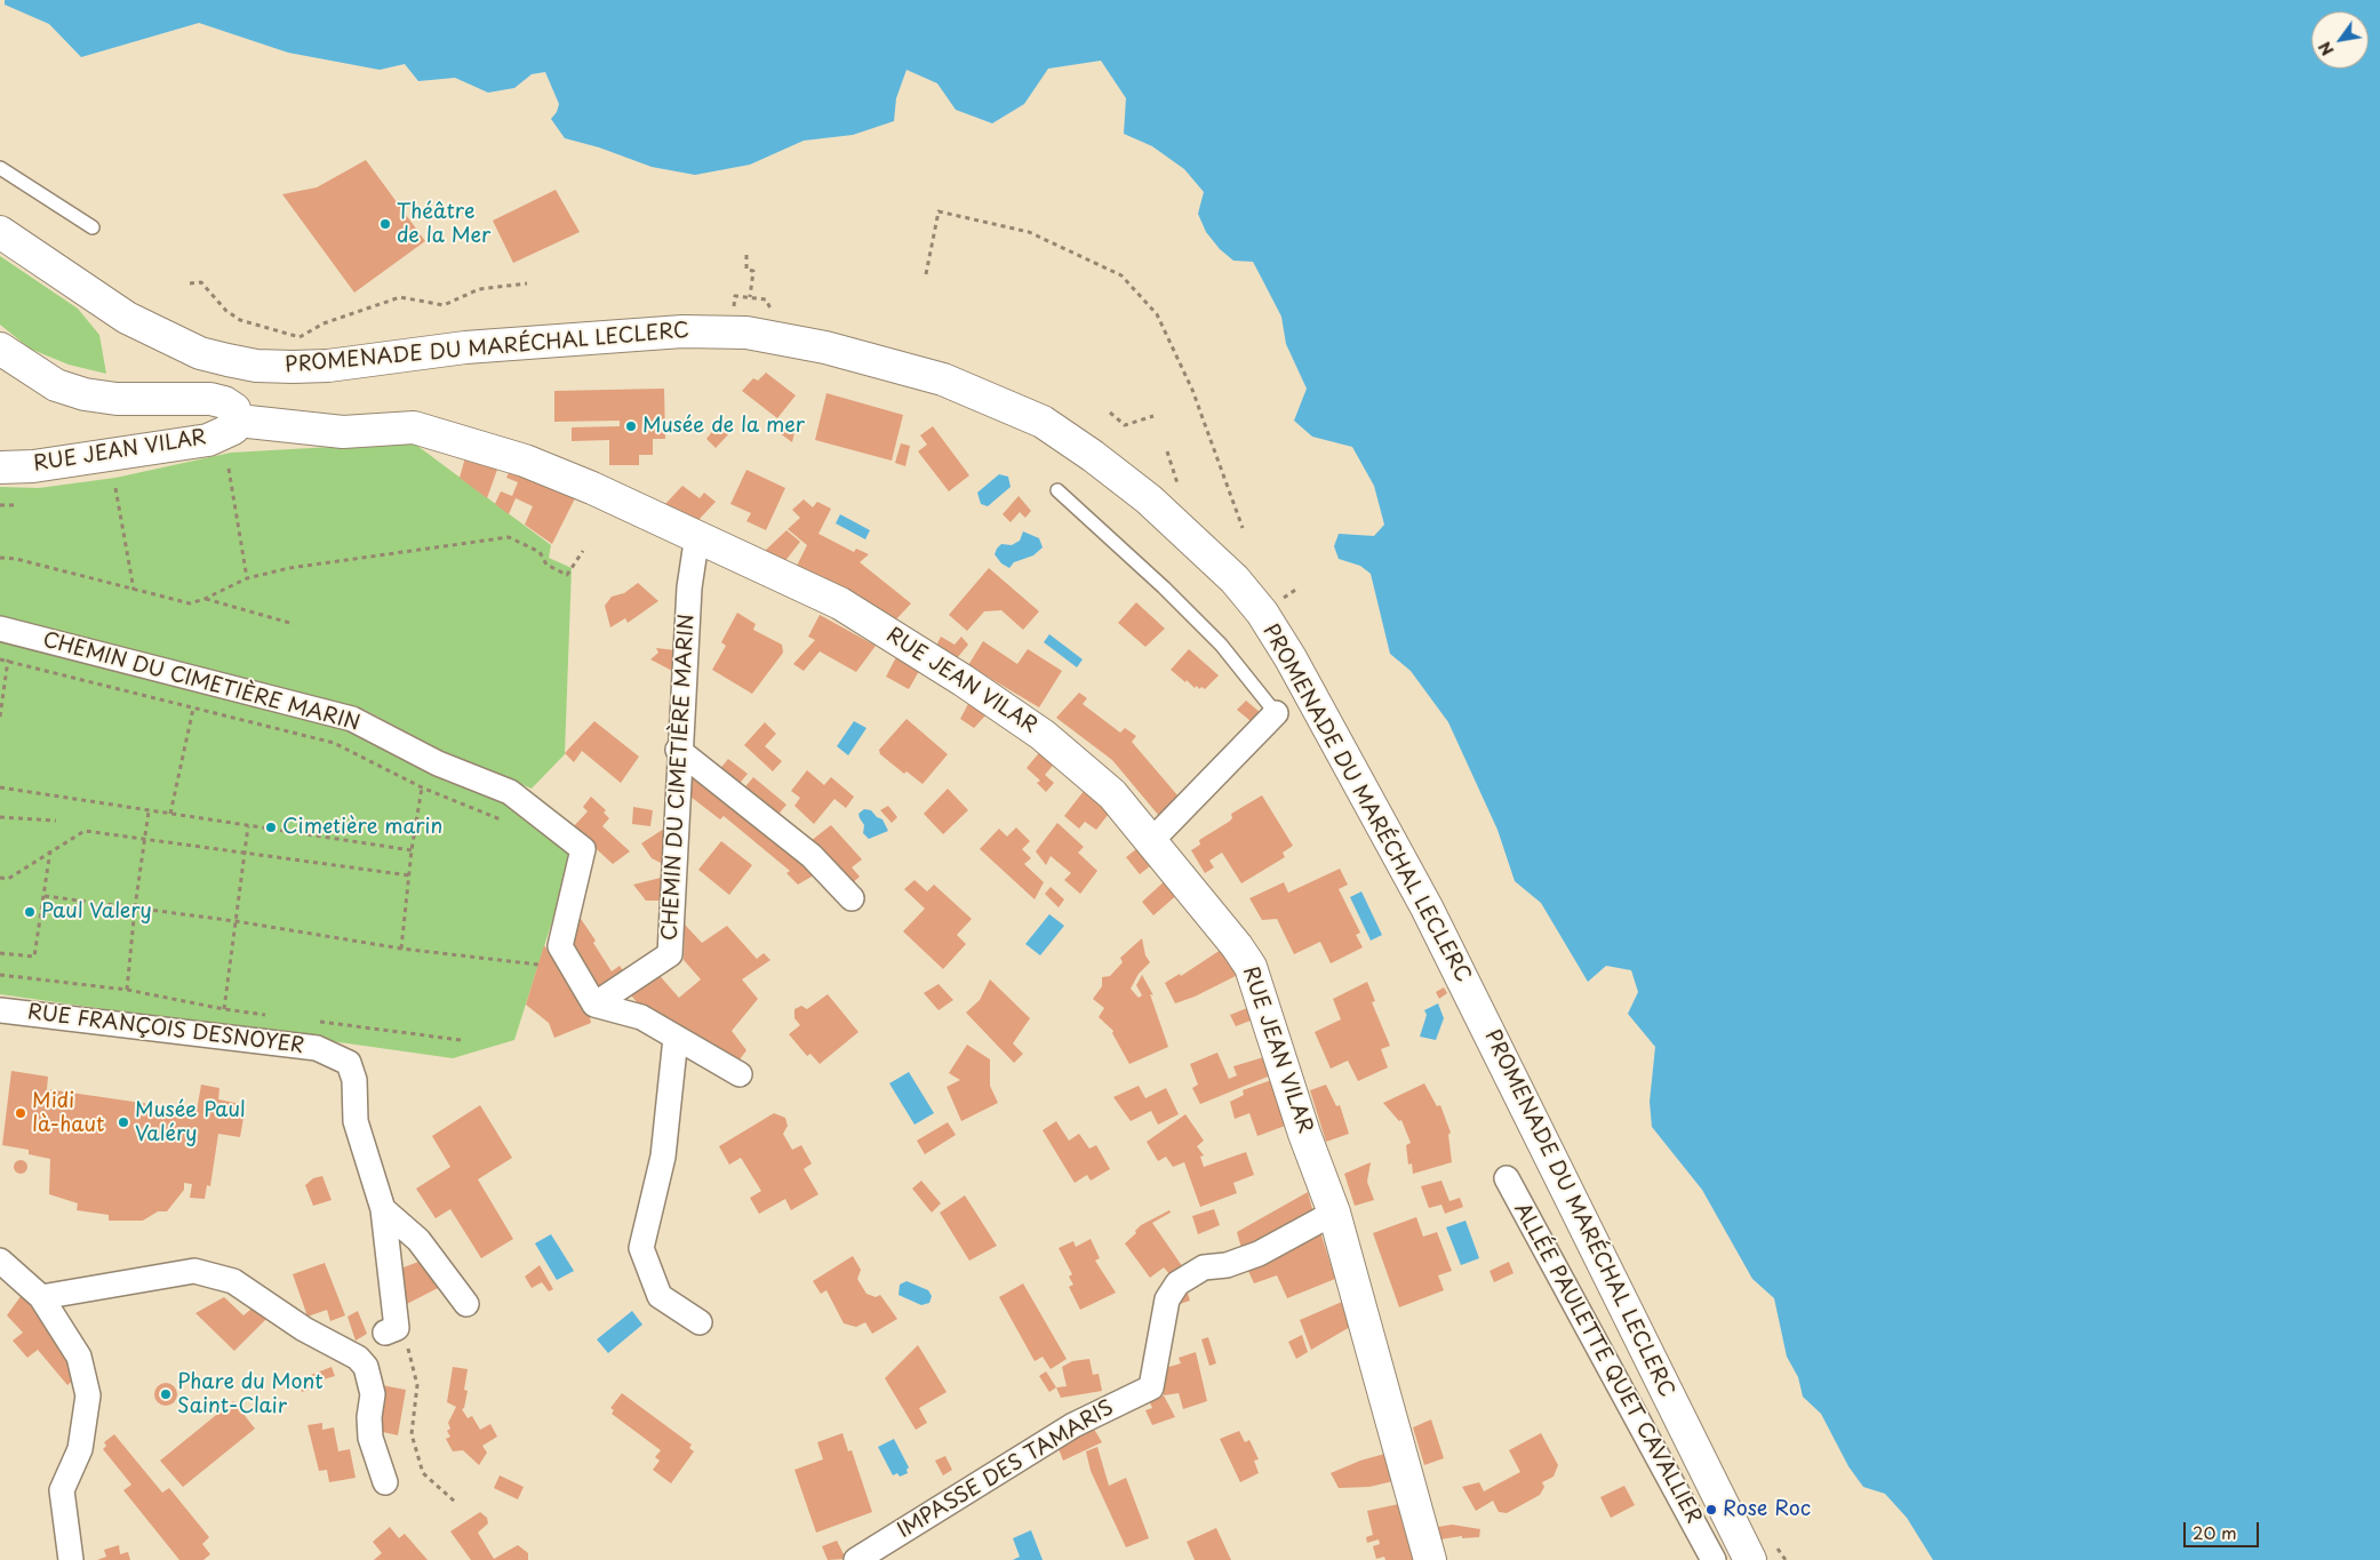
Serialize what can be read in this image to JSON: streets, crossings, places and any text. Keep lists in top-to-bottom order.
{
  "streets": {
    "main road": ["PROMENADE DU MARÉCHAL LECLERC", "RUE JEAN VILAR"],
    "street": [
      "CHEMIN DU CIMETIÈRE MARIN",
      "RUE FRANÇOIS DESNOYER",
      "ALLÉE PAULETTE QUET CAVALLIER",
      "IMPASSE DES TAMARIS"
    ]
  },
  "crossings": [
    ["RUE JEAN VILAR", "CHEMIN DU CIMETIÈRE MARIN"],
    ["RUE JEAN VILAR", "IMPASSE DES TAMARIS"]
  ],
  "places": [
    "Théâtre de la Mer",
    "Musée de la mer",
    "Cimetière marin",
    "Paul Valery",
    "Midi là-haut",
    "Musée Paul Valéry",
    "Phare du Mont Saint-Clair",
    "Rose Roc"
  ],
  "scale_bar": "20 m",
  "north": "bottom left"
}
